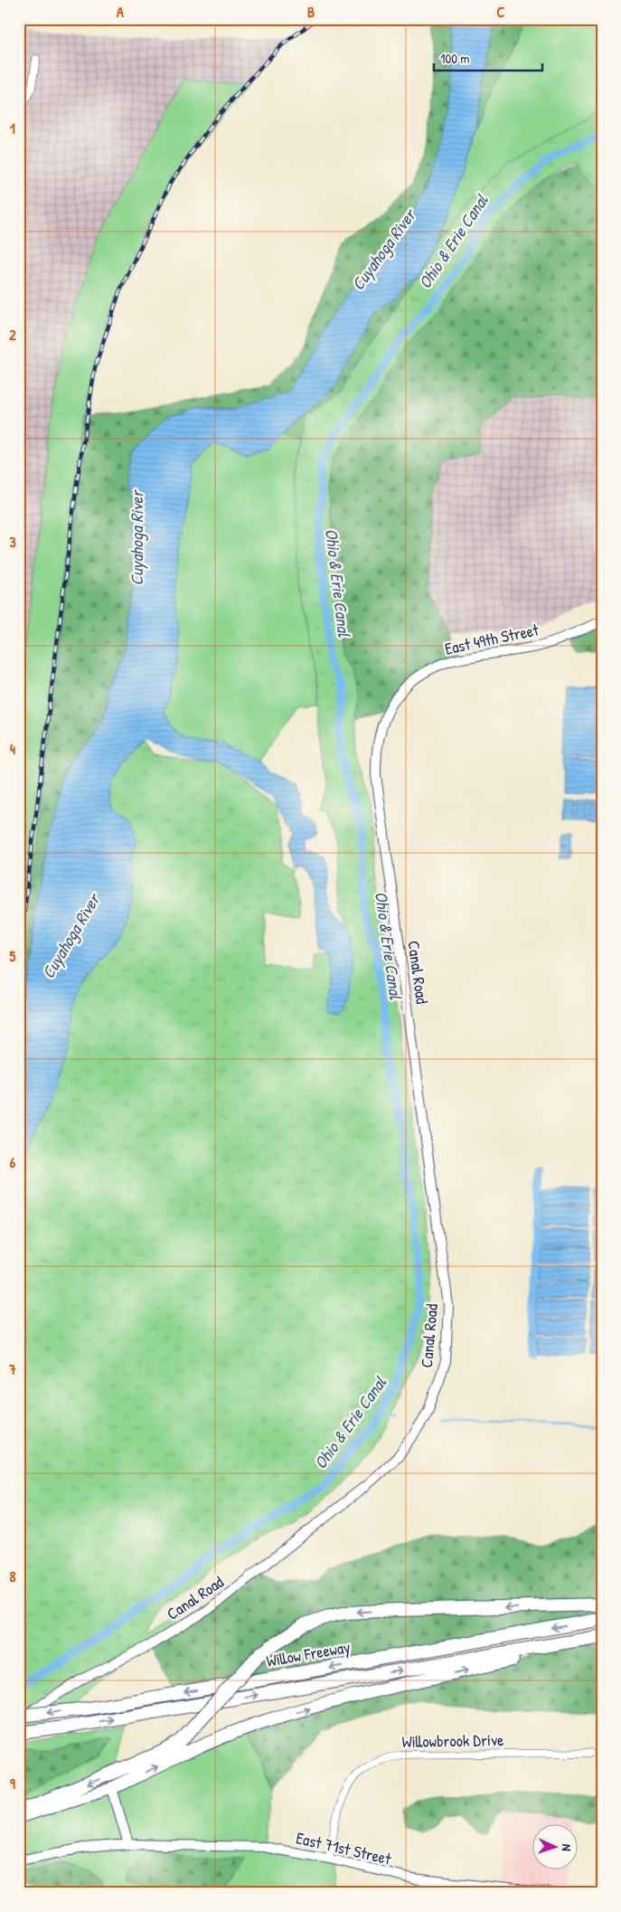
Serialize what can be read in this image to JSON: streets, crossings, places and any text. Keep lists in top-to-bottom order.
{
  "streets": {
    "highway": ["Willow Freeway"],
    "street": [
      "East 49th Street",
      "Canal Road",
      "Willowbrook Drive",
      "East 71st Street"
    ]
  },
  "crossings": [
    ["East 49th Street", "Canal Road"],
    ["Willowbrook Drive", "East 71st Street"]
  ],
  "water": ["Ohio & Erie Canal", "Cuyahoga River"],
  "scale_bar": "100 m",
  "north": "right",
  "grid": {
    "columns": ["A", "B", "C"],
    "rows": [
      "1",
      "2",
      "3",
      "4",
      "5",
      "6",
      "7",
      "8",
      "9"
    ]
  }
}
